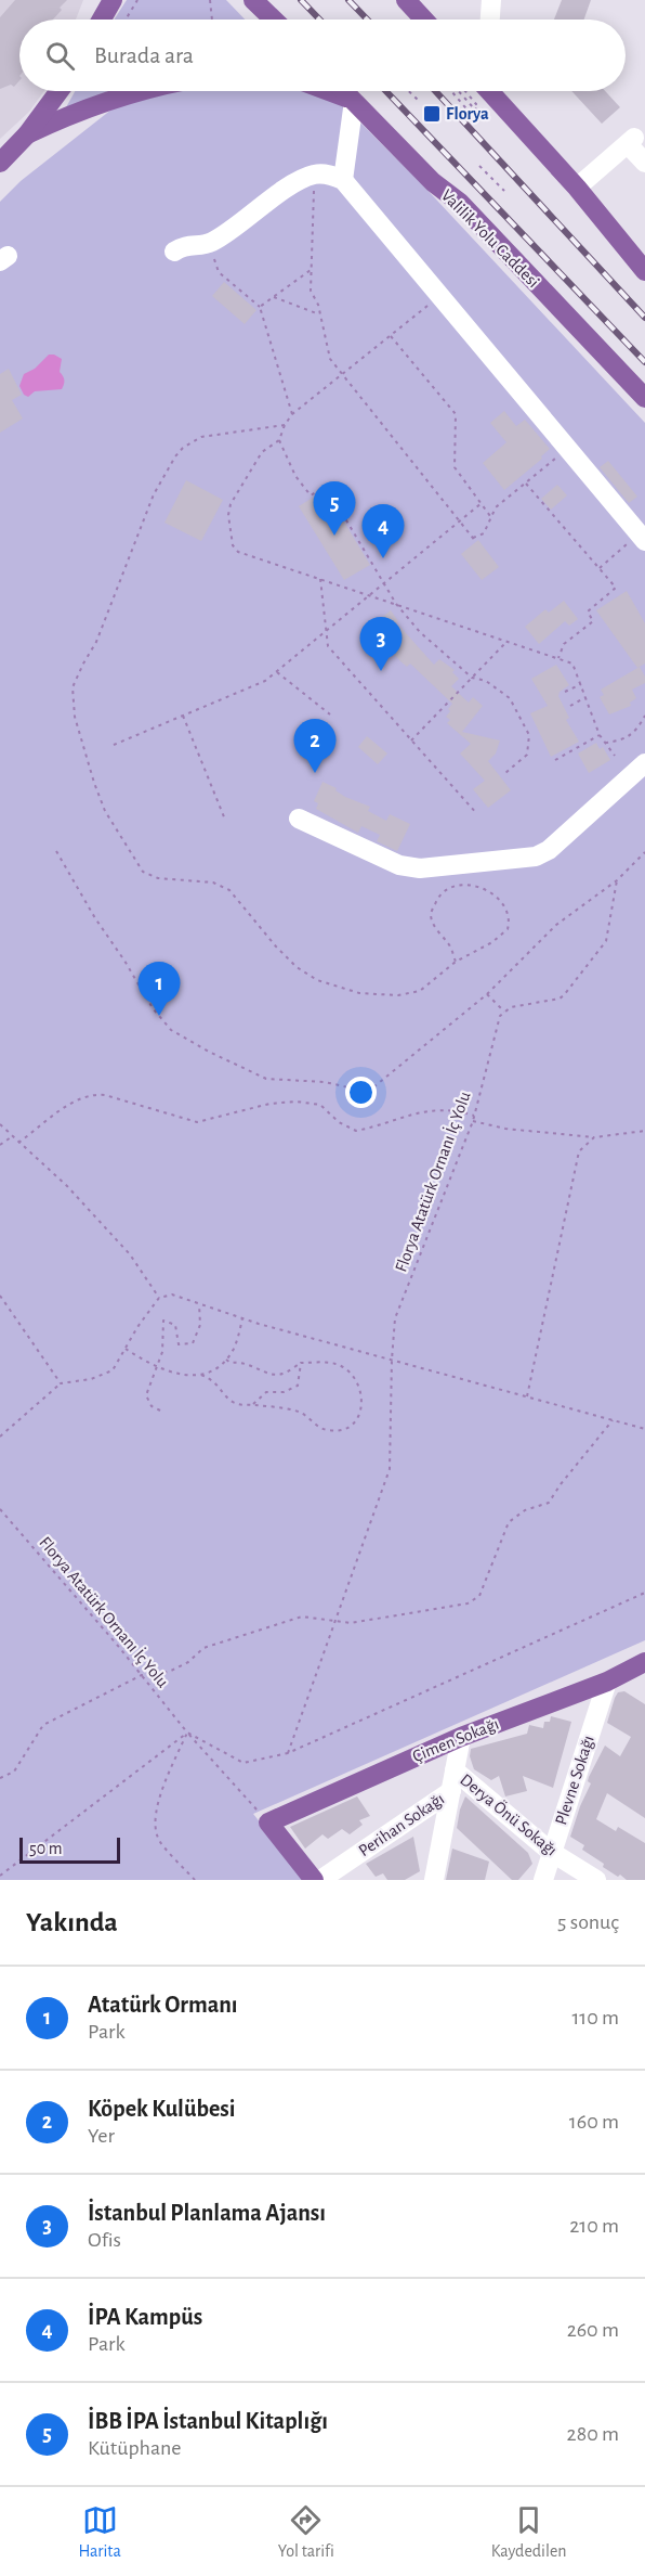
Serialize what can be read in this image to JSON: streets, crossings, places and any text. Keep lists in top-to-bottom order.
{
  "streets": {
    "main road": ["Valilik Yolu Caddesi", "Çimen Sokağı"],
    "street": ["Plevne Sokağı", "Derya Önü Sokağı", "Perihan Sokağı"],
    "path": ["Florya Atatürk Ornanı İç Yolu"]
  },
  "crossings": [
    ["Florya Atatürk Ornanı İç Yolu", "Çimen Sokağı"],
    ["Çimen Sokağı", "Plevne Sokağı"],
    ["Plevne Sokağı", "Derya Önü Sokağı"]
  ],
  "places": {
    "transit": ["Florya"]
  },
  "scale_bar": "50 m",
  "page": {
    "search": "Burada ara",
    "pins": [
      "5",
      "4",
      "3",
      "2",
      "1"
    ],
    "scale": "50 m",
    "heading": ["Yakında", "5 sonuç"],
    "list": [
      {
        "mark": "1",
        "name": "Atatürk Ormanı",
        "note": "Park",
        "value": "110 m"
      },
      {
        "mark": "2",
        "name": "Köpek Kulübesi",
        "note": "Yer",
        "value": "160 m"
      },
      {
        "mark": "3",
        "name": "İstanbul Planlama Ajansı",
        "note": "Ofis",
        "value": "210 m"
      },
      {
        "mark": "4",
        "name": "İPA Kampüs",
        "note": "Park",
        "value": "260 m"
      },
      {
        "mark": "5",
        "name": "İBB İPA İstanbul Kitaplığı",
        "note": "Kütüphane",
        "value": "280 m"
      }
    ],
    "nav": ["Harita", "Yol tarifi", "Kaydedilen"]
  }
}
